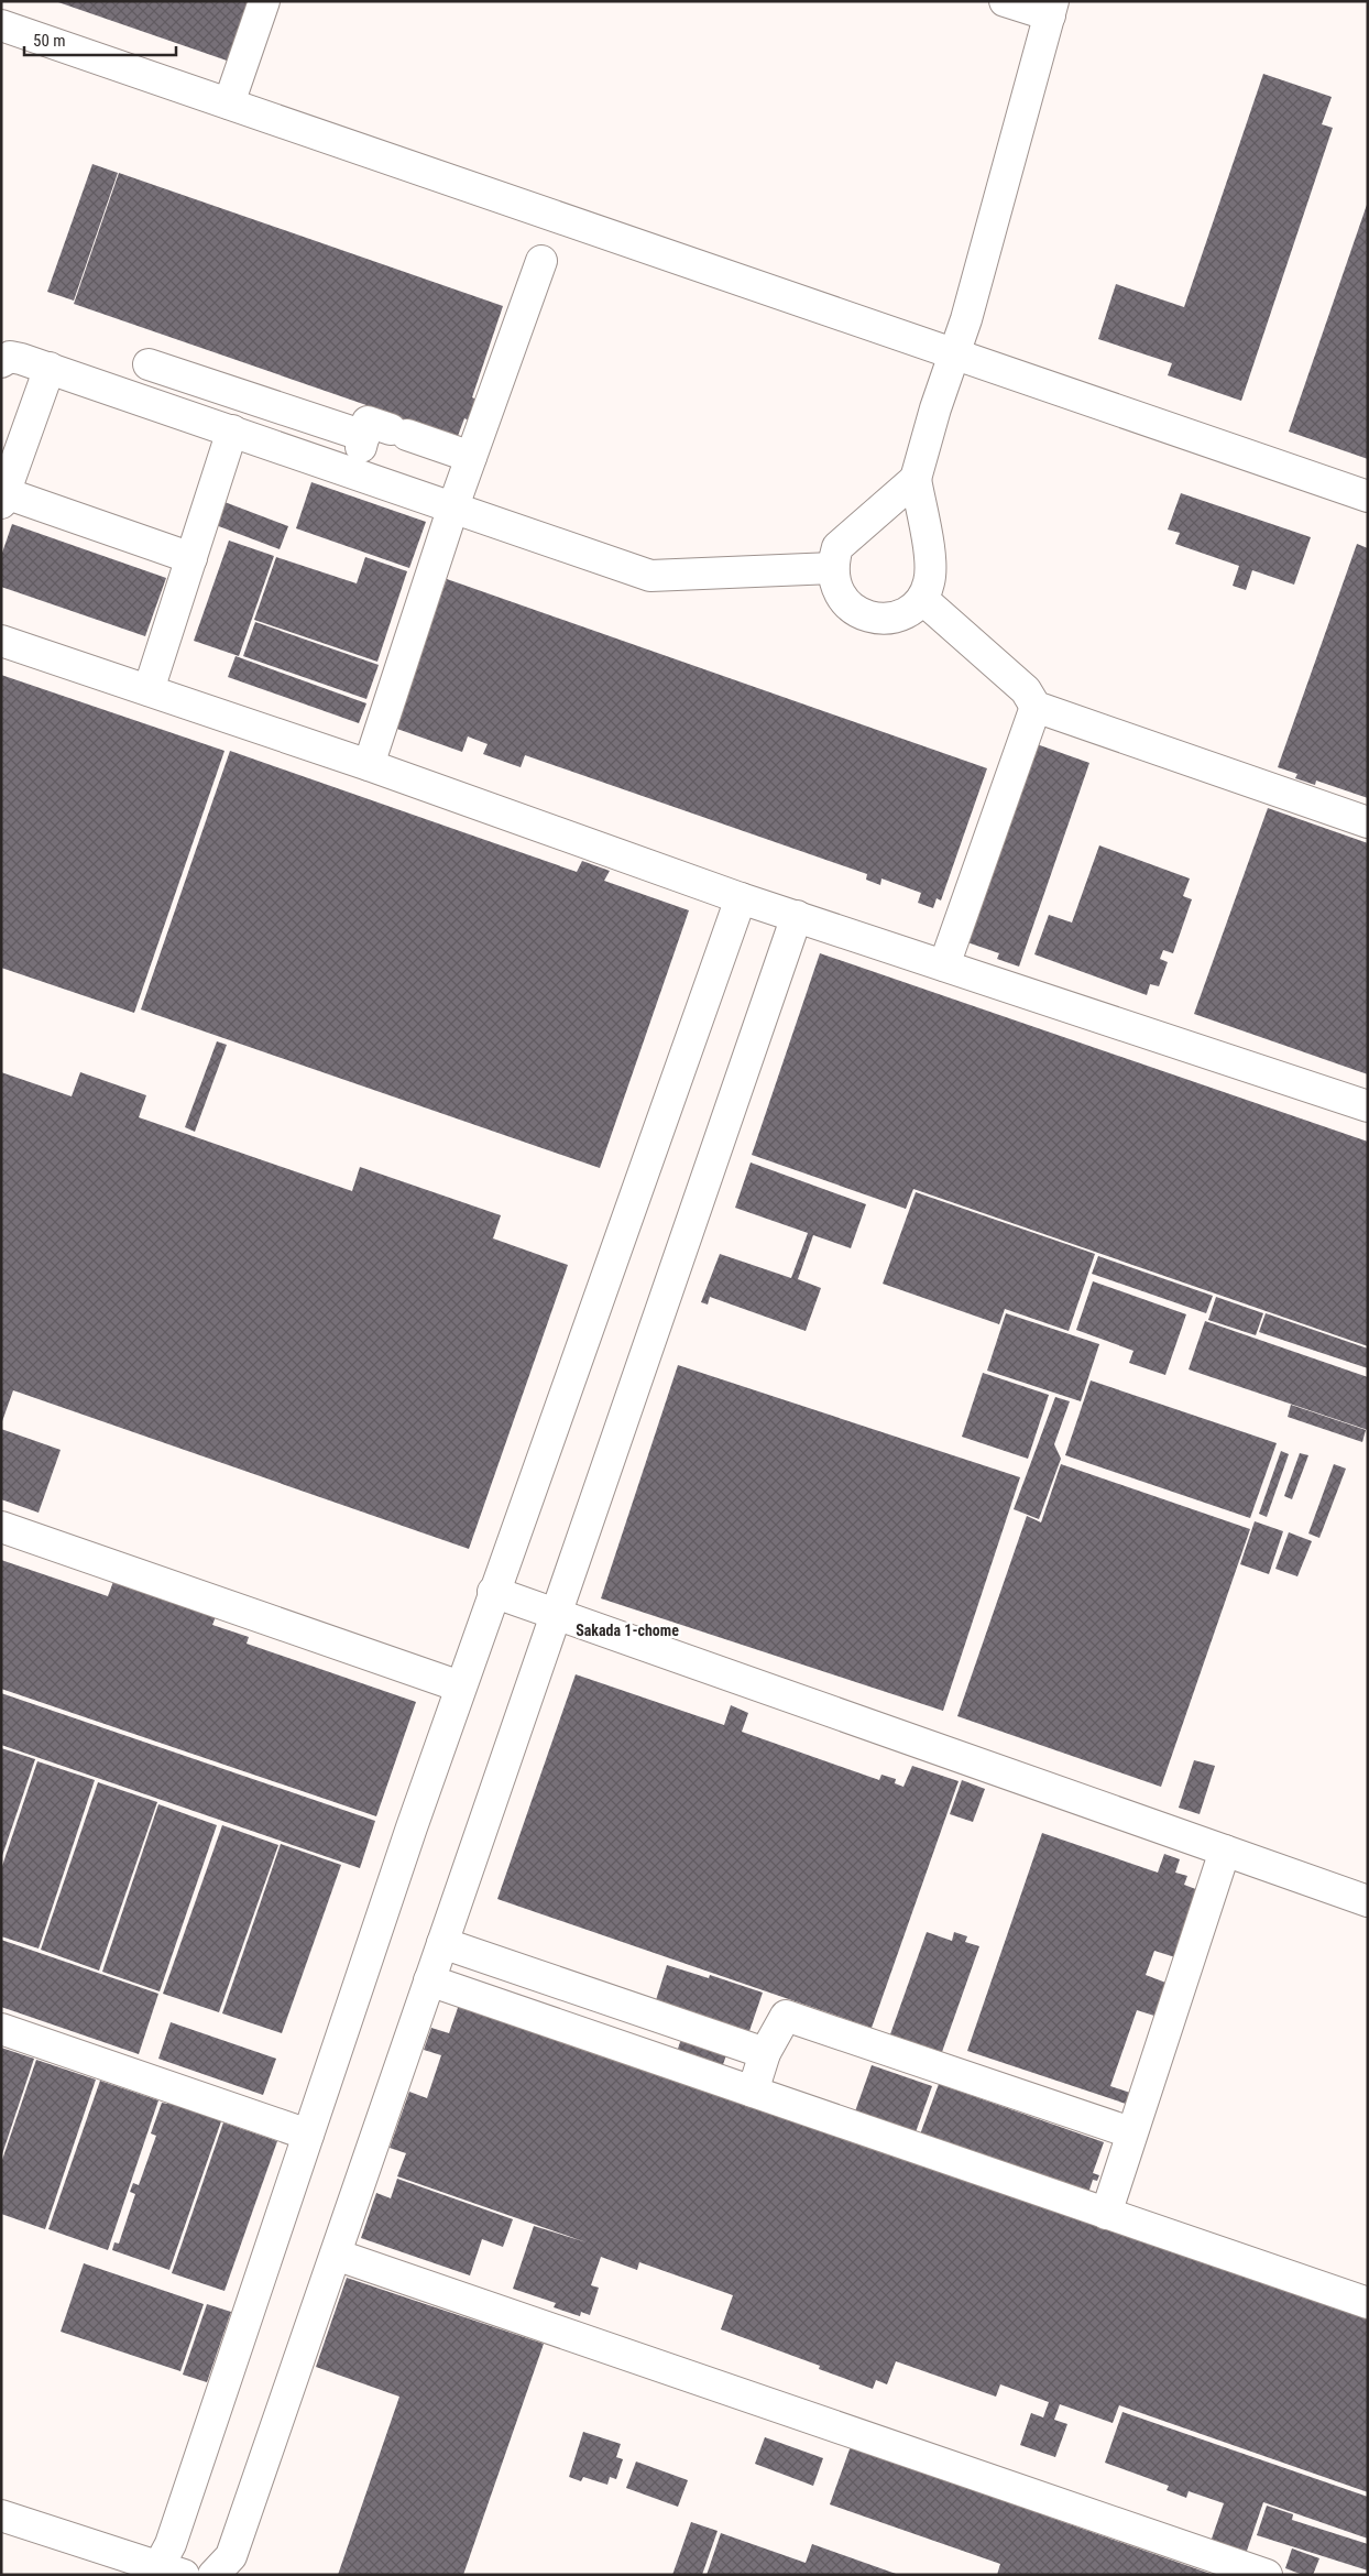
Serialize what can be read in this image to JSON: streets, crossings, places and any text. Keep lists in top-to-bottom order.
{
  "districts": ["Sakada 1-chome"],
  "scale_bar": "50 m"
}
